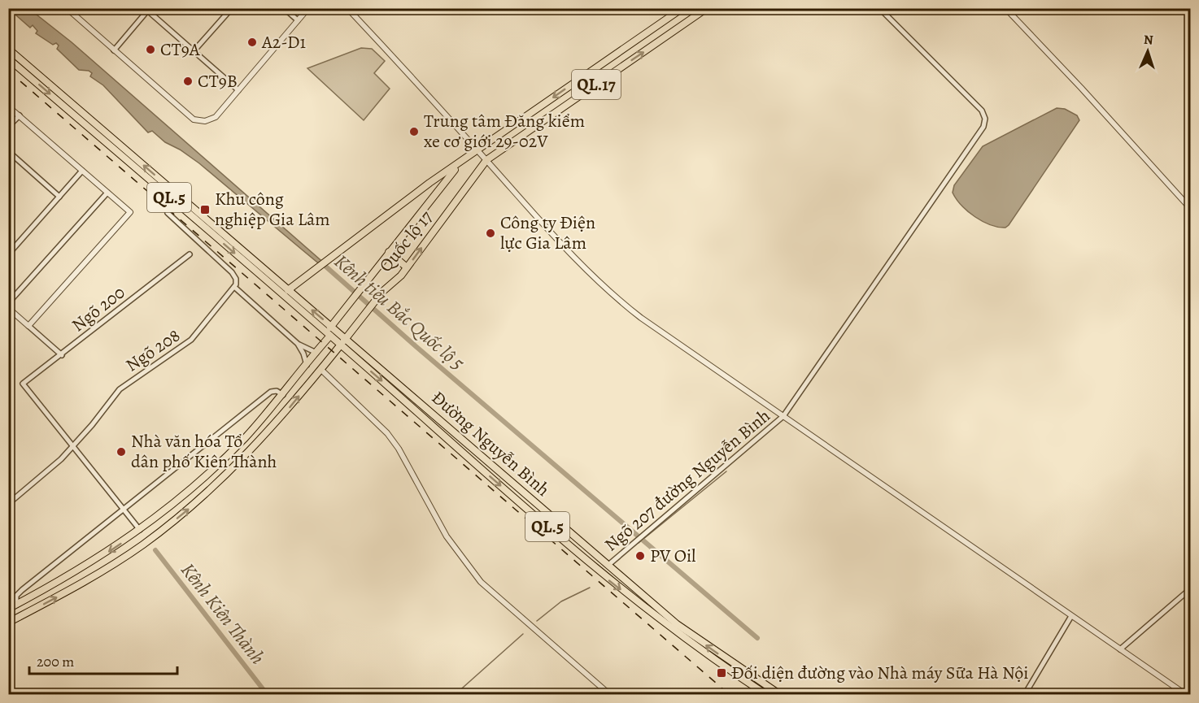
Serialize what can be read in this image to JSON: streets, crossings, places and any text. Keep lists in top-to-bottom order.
{
  "streets": {
    "highway": [
      "QL.17",
      "QL.5",
      "Quốc lộ 17",
      "Đường Nguyễn Bình"
    ],
    "street": ["Ngõ 200", "Ngõ 208", "Ngõ 207 đường Nguyễn Bình"]
  },
  "crossings": [
    ["QL.17", "QL.5"],
    ["QL.17", "Quốc lộ 17"],
    ["QL.5", "Quốc lộ 17"],
    ["QL.5", "Đường Nguyễn Bình"],
    ["Quốc lộ 17", "Đường Nguyễn Bình"],
    ["Ngõ 200", "Ngõ 208"],
    ["Đường Nguyễn Bình", "Ngõ 207 đường Nguyễn Bình"]
  ],
  "water": ["Kênh tiêu Bắc Quốc lộ 5", "Kênh Kiên Thành"],
  "places": {
    "other": [
      "A2-D1",
      "CT9A",
      "CT9B",
      "Trung tâm Đăng kiểm xe cơ giới 29-02V",
      "Công ty Điện lực Gia Lâm",
      "Nhà văn hóa Tổ dân phố Kiên Thành",
      "PV Oil"
    ],
    "transit": ["Khu công nghiệp Gia Lâm", "Đối diện đường vào Nhà máy Sữa Hà Nội"]
  },
  "scale_bar": "200 m",
  "north": "top"
}
